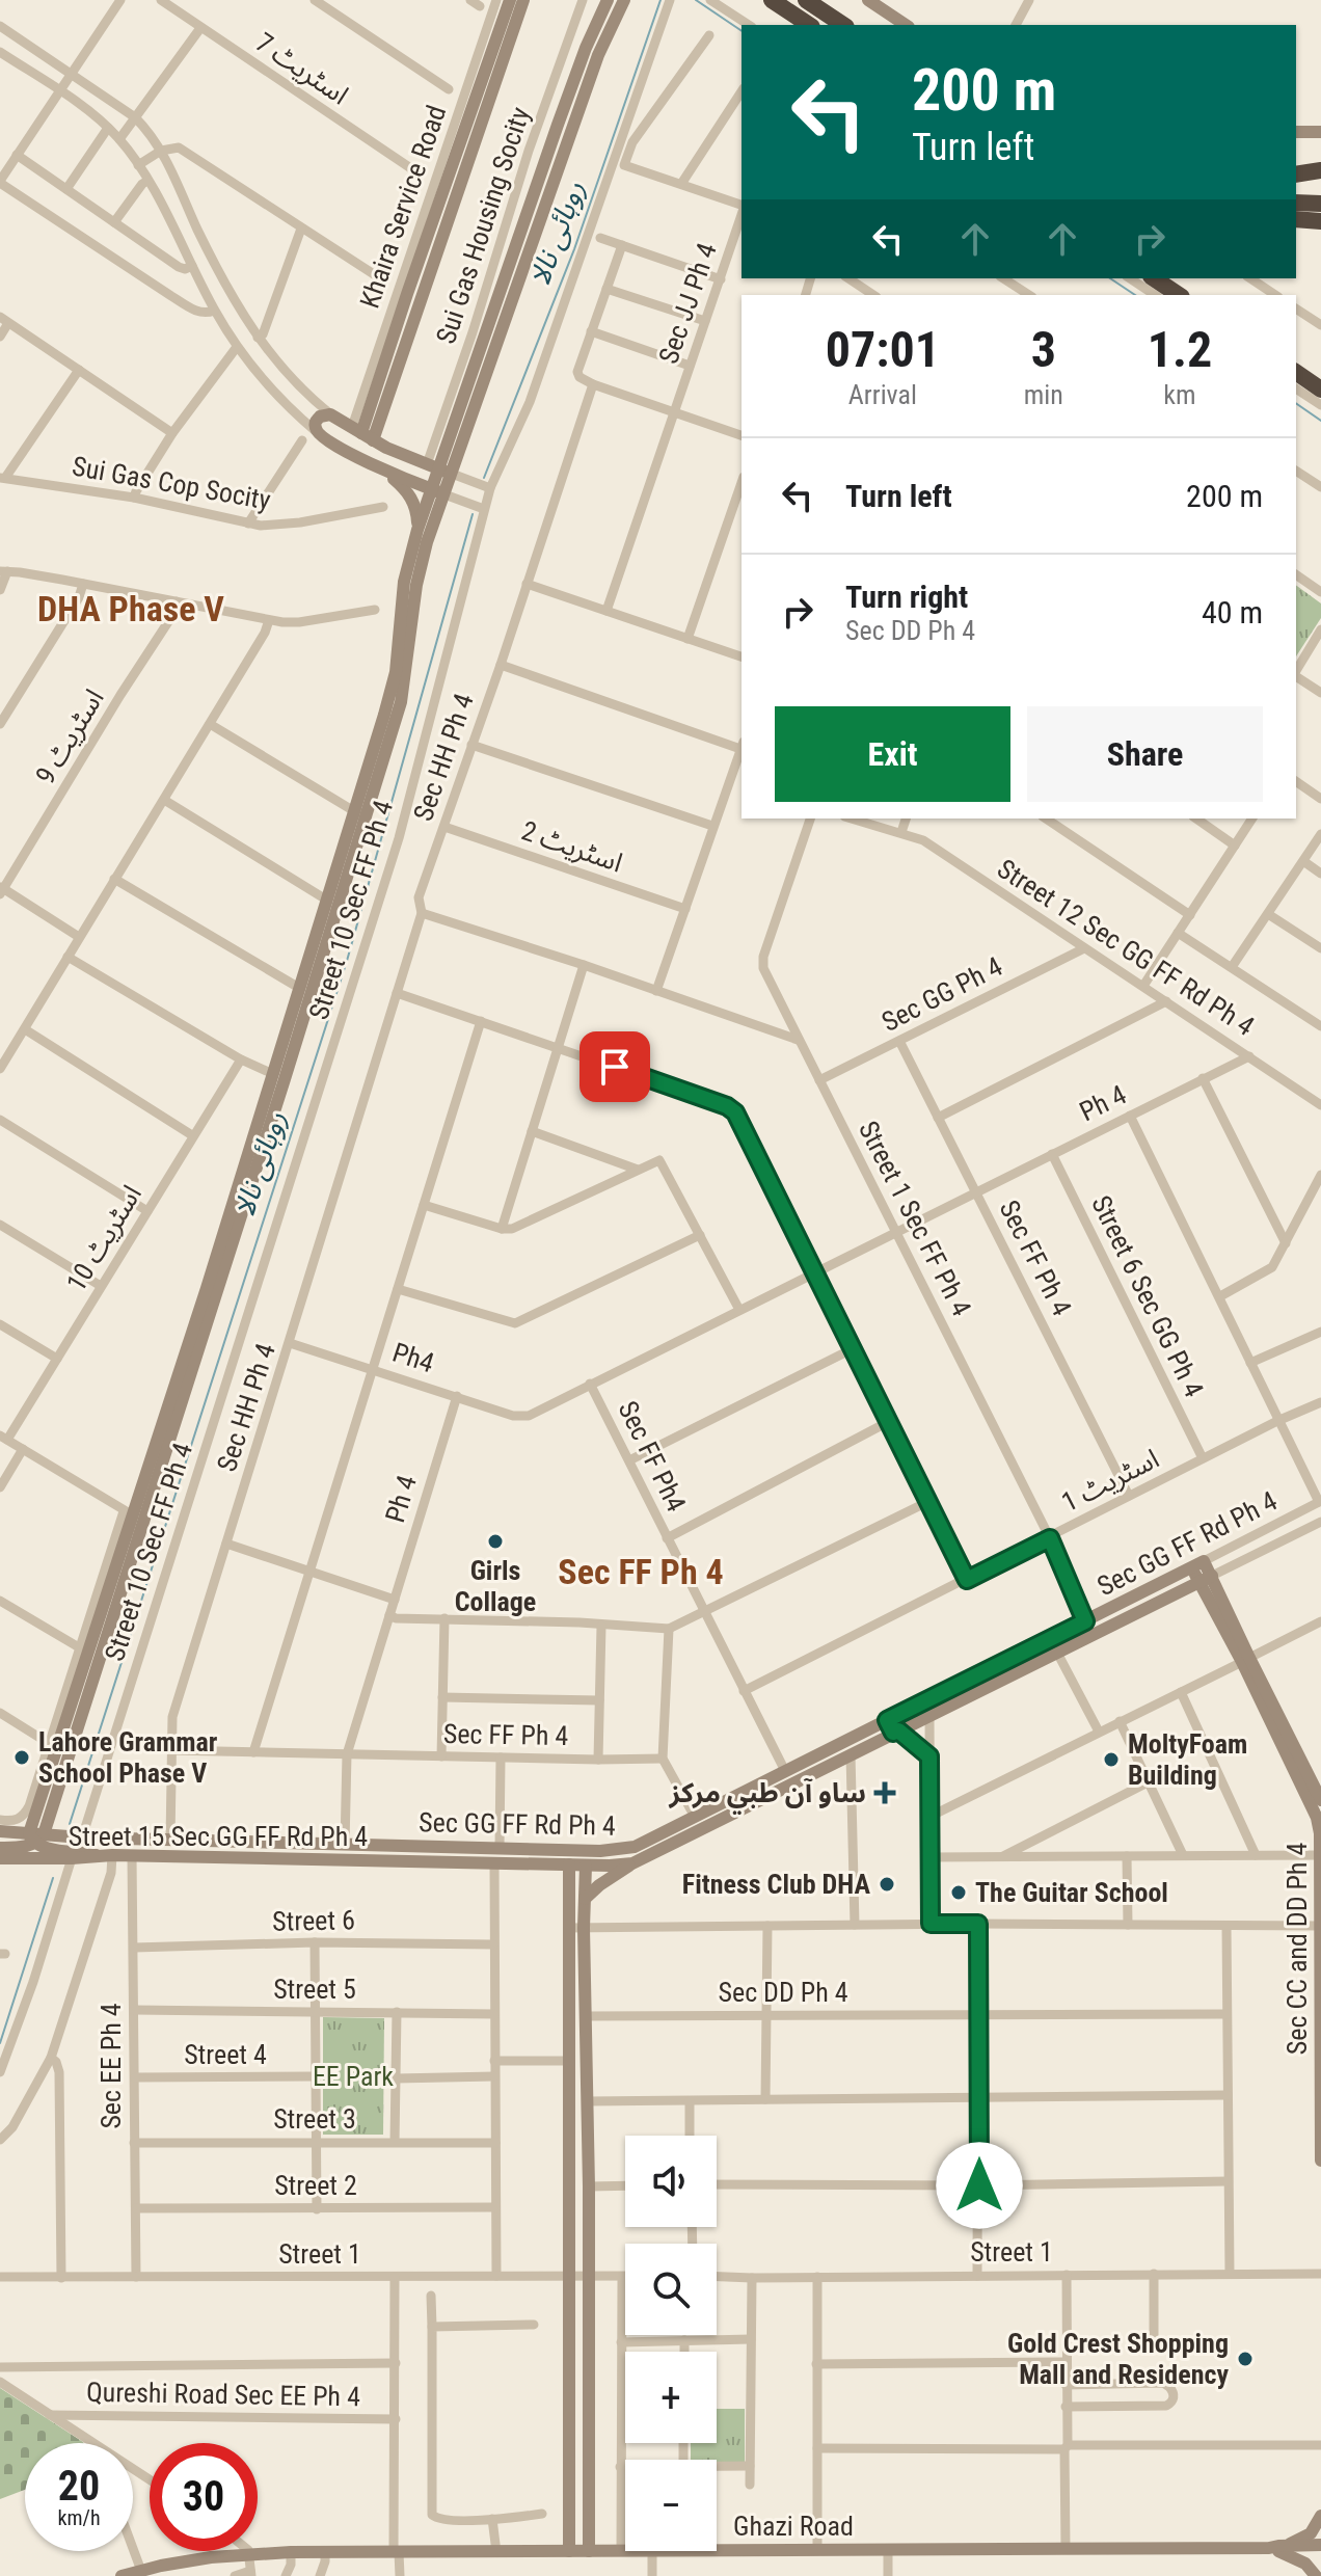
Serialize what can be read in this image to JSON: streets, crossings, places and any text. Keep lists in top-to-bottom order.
{
  "streets": {
    "main road": [
      "Sec GG FF Rd Ph 4",
      "Street 15 Sec GG FF Rd Ph 4",
      "Sec CC and DD Ph 4",
      "Ghazi Road"
    ],
    "street": [
      "اسٹریٹ 7",
      "Khaira Service Road",
      "Sui Gas Housing Socity",
      "Sec JJ Ph 4",
      "Sui Gas Cop Socity",
      "اسٹریٹ 9",
      "Sec HH Ph 4",
      "اسٹریٹ 2",
      "Street 10 Sec FF Ph 4",
      "Street 12 Sec GG FF Rd Ph 4",
      "Sec GG Ph 4",
      "Ph 4",
      "Street 1 Sec FF Ph 4",
      "اسٹریٹ 10",
      "Sec FF Ph 4",
      "Street 6 Sec GG Ph 4",
      "Ph4",
      "Sec FF Ph4",
      "اسٹریٹ 1",
      "Street 6",
      "Street 5",
      "Sec DD Ph 4",
      "Street 4",
      "Sec EE Ph 4",
      "Street 3",
      "Street 2",
      "Street 1",
      "Qureshi Road Sec EE Ph 4"
    ]
  },
  "crossings": [
    ["Sec HH Ph 4", "اسٹریٹ 2"],
    ["Sec HH Ph 4", "Sec FF Ph 4"],
    ["Sec HH Ph 4", "Ph4"],
    ["Sec HH Ph 4", "Sec GG FF Rd Ph 4"],
    ["Street 10 Sec FF Ph 4", "Sec GG FF Rd Ph 4"],
    ["Street 12 Sec GG FF Rd Ph 4", "Sec GG Ph 4"],
    ["Street 12 Sec GG FF Rd Ph 4", "Ph 4"],
    ["Sec GG Ph 4", "Street 1 Sec FF Ph 4"],
    ["Sec GG Ph 4", "Sec FF Ph 4"],
    ["Ph 4", "Sec FF Ph 4"],
    ["Ph 4", "Street 6 Sec GG Ph 4"],
    ["Ph 4", "Ph4"],
    ["Ph 4", "Sec FF Ph4"],
    ["Street 1 Sec FF Ph 4", "Sec FF Ph4"],
    ["Street 1 Sec FF Ph 4", "اسٹریٹ 1"],
    ["Street 1 Sec FF Ph 4", "Sec GG FF Rd Ph 4"],
    ["Street 1 Sec FF Ph 4", "Street 15 Sec GG FF Rd Ph 4"],
    ["Sec FF Ph 4", "Sec FF Ph4"],
    ["Sec FF Ph 4", "اسٹریٹ 1"],
    ["Street 6 Sec GG Ph 4", "اسٹریٹ 1"],
    ["Ph4", "Sec FF Ph4"],
    ["Sec FF Ph4", "اسٹریٹ 1"],
    ["Sec FF Ph4", "Sec GG FF Rd Ph 4"],
    ["Sec GG FF Rd Ph 4", "Sec CC and DD Ph 4"],
    ["Street 15 Sec GG FF Rd Ph 4", "Sec CC and DD Ph 4"],
    ["Street 15 Sec GG FF Rd Ph 4", "Sec EE Ph 4"],
    ["Street 6", "Sec EE Ph 4"],
    ["Street 5", "Sec EE Ph 4"],
    ["Street 4", "Sec EE Ph 4"],
    ["Sec EE Ph 4", "Street 3"],
    ["Sec EE Ph 4", "Street 2"],
    ["Sec EE Ph 4", "Street 1"]
  ],
  "districts": ["DHA Phase V", "Sec FF Ph 4"],
  "water": ["روہائی نالا"],
  "parks": ["EE Park"],
  "places": {
    "other": [
      "Girls Collage",
      "Lahore Grammar School Phase V",
      "MoltyFoam Building",
      "Fitness Club DHA",
      "The Guitar School",
      "Gold Crest Shopping Mall and Residency"
    ],
    "health": ["ساو آن طبي مرکز"]
  },
  "page": {
    "turn": ["200 m", "Turn left"],
    "eta": [
      "07:01",
      "Arrival",
      "3",
      "min",
      "1.2",
      "km"
    ],
    "list": [
      {
        "name": "Turn left",
        "value": "200 m"
      },
      {
        "name": "Turn right",
        "note": "Sec DD Ph 4",
        "value": "40 m"
      }
    ],
    "buttons": ["Exit", "Share"],
    "map_buttons": ["+", "−"],
    "speed": "20 km/h",
    "limit": "30"
  }
}
